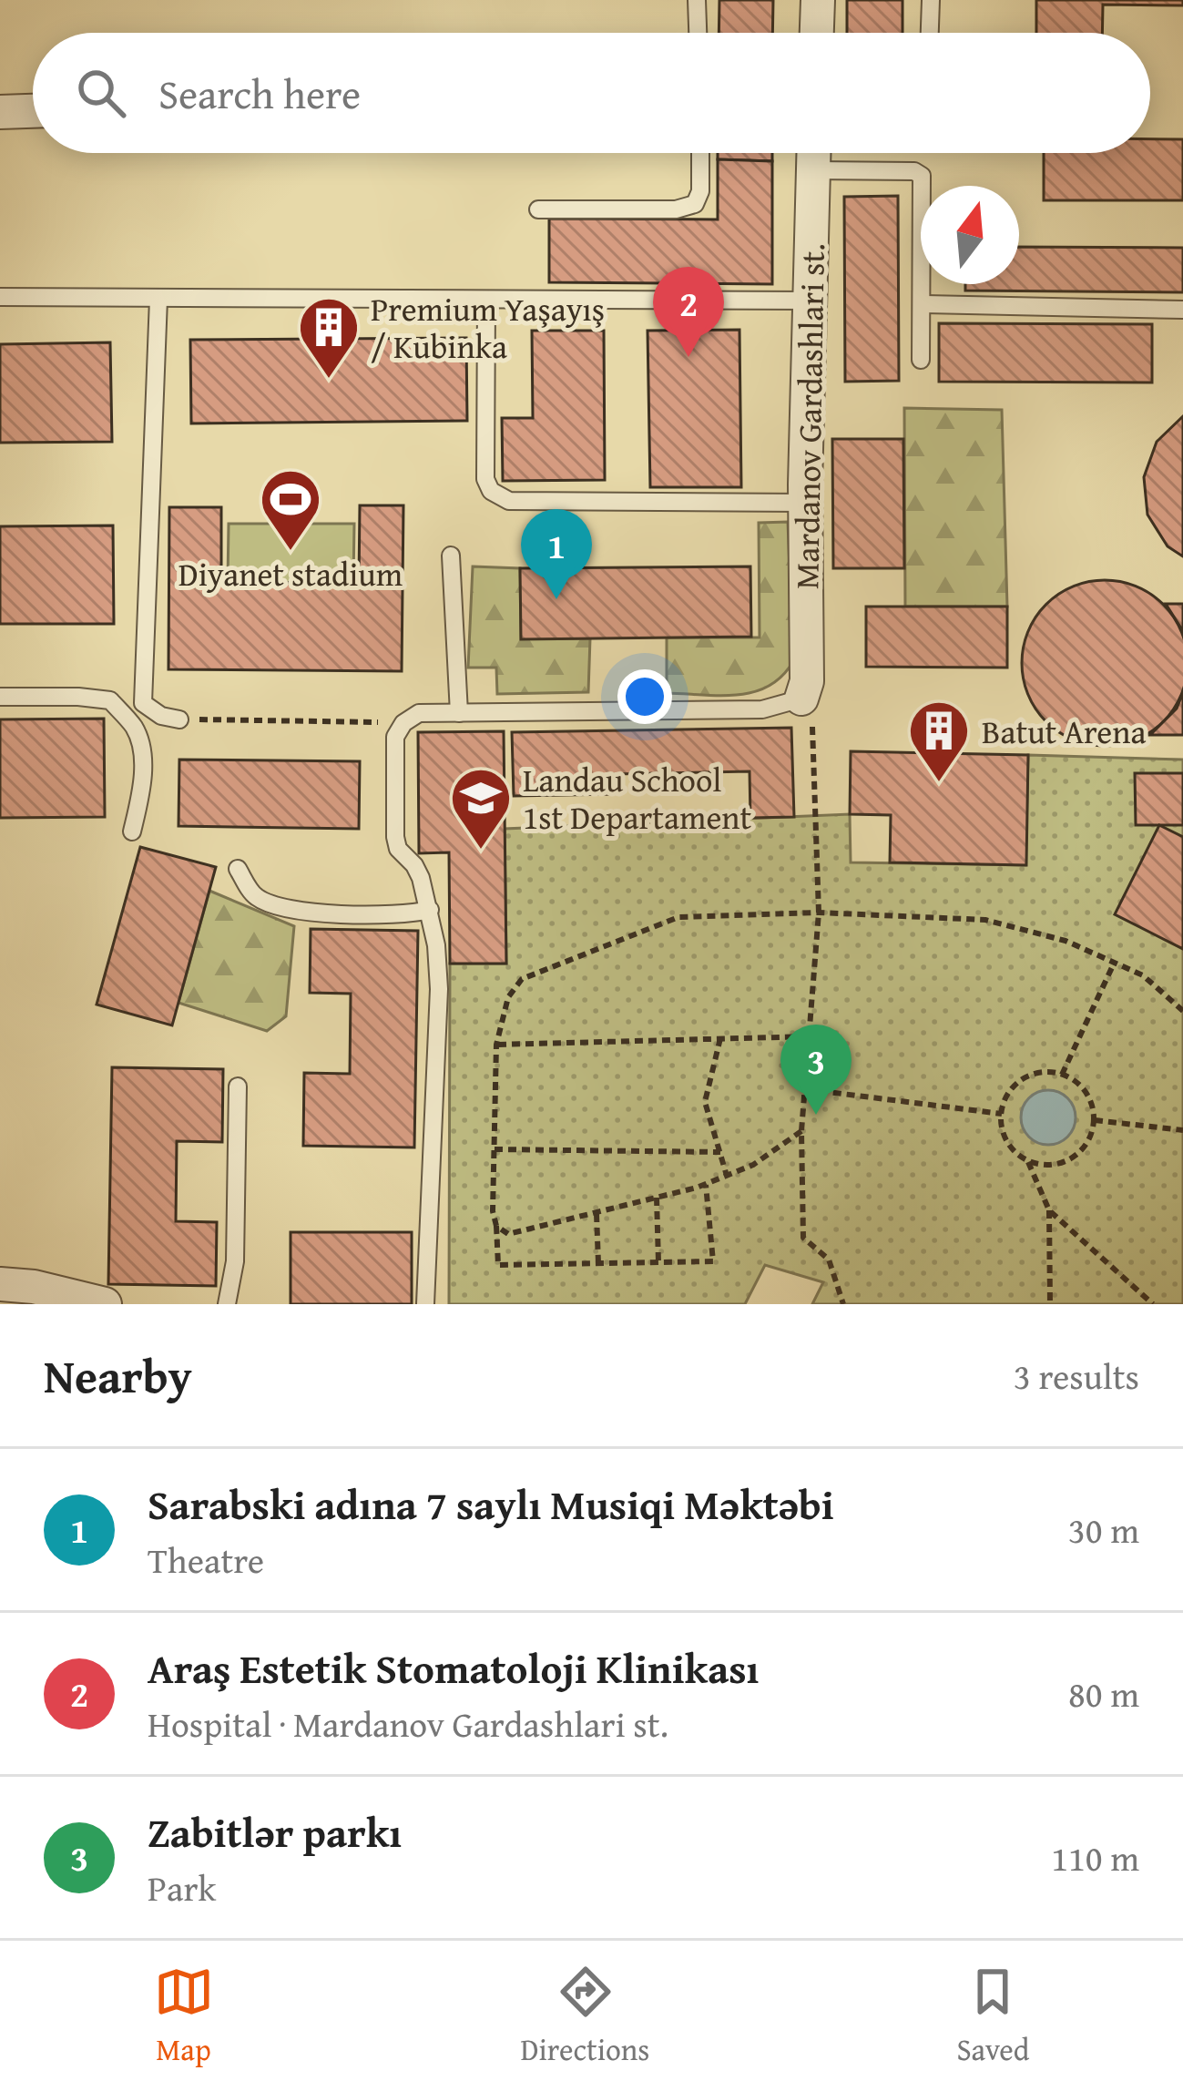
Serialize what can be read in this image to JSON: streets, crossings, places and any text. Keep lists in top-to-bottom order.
{
  "streets": {
    "street": ["Mardanov Gardashlari st."]
  },
  "places": {
    "building": ["Premium Yaşayış / Kubinka", "Batut Arena"],
    "sports": ["Diyanet stadium"],
    "school or university": ["Landau School 1st Departament"]
  },
  "north": "top",
  "page": {
    "search": "Search here",
    "pins": ["2", "1", "3"],
    "heading": ["Nearby", "3 results"],
    "list": [
      {
        "mark": "1",
        "name": "Sarabski adına 7 saylı Musiqi Məktəbi",
        "note": "Theatre",
        "value": "30 m"
      },
      {
        "mark": "2",
        "name": "Araş Estetik Stomatoloji Klinikası",
        "note": "Hospital · Mardanov Gardashlari st.",
        "value": "80 m"
      },
      {
        "mark": "3",
        "name": "Zabitlər parkı",
        "note": "Park",
        "value": "110 m"
      }
    ],
    "nav": ["Map", "Directions", "Saved"]
  }
}
